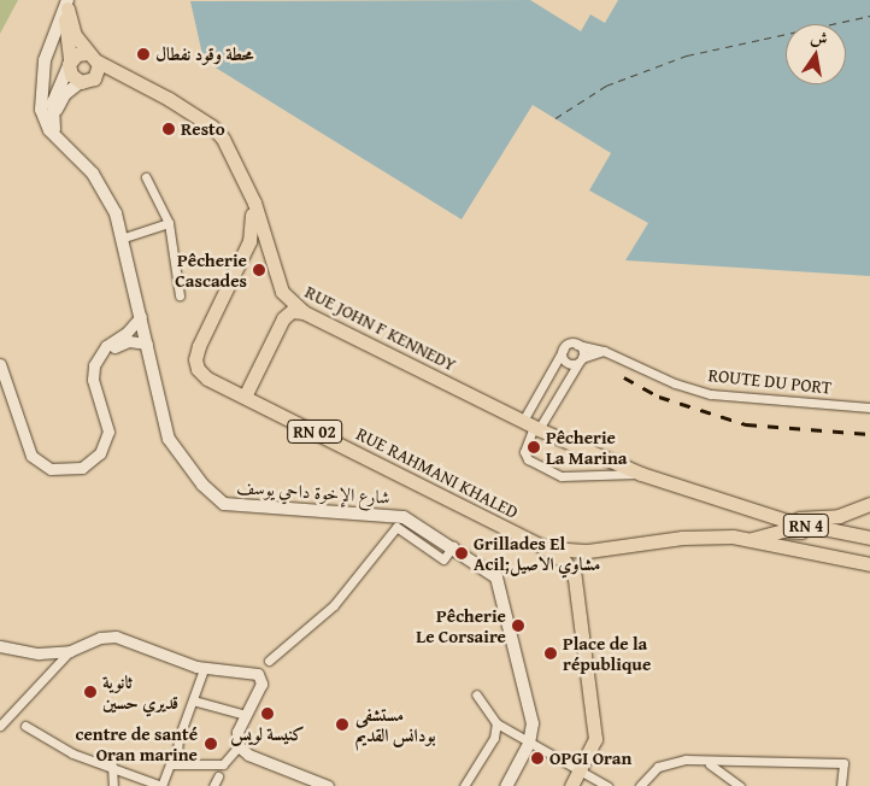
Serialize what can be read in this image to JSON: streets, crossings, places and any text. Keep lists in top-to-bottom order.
{
  "streets": {
    "main road": [
      "RUE JOHN F KENNEDY",
      "RN 02",
      "RUE RAHMANI KHALED",
      "شارع الإخوة داحي يوسف",
      "RN 4"
    ],
    "street": ["ROUTE DU PORT"]
  },
  "crossings": [
    ["RUE JOHN F KENNEDY", "RN 02"],
    ["RUE JOHN F KENNEDY", "RUE RAHMANI KHALED"],
    ["RUE JOHN F KENNEDY", "شارع الإخوة داحي يوسف"],
    ["RN 02", "RUE RAHMANI KHALED"],
    ["RN 02", "RN 4"]
  ],
  "places": [
    "محطة وقود نفطال",
    "Resto",
    "Pêcherie Cascades",
    "Pêcherie La Marina",
    "Grillades El Acil;مشاوي الاصيل",
    "Pêcherie Le Corsaire",
    "Place de la république",
    "ثانوية قديري حسين",
    "كنيسة لويس",
    "مستشفى بودانس القديم",
    "centre de santé Oran marine",
    "OPGI Oran"
  ],
  "north": "top"
}
